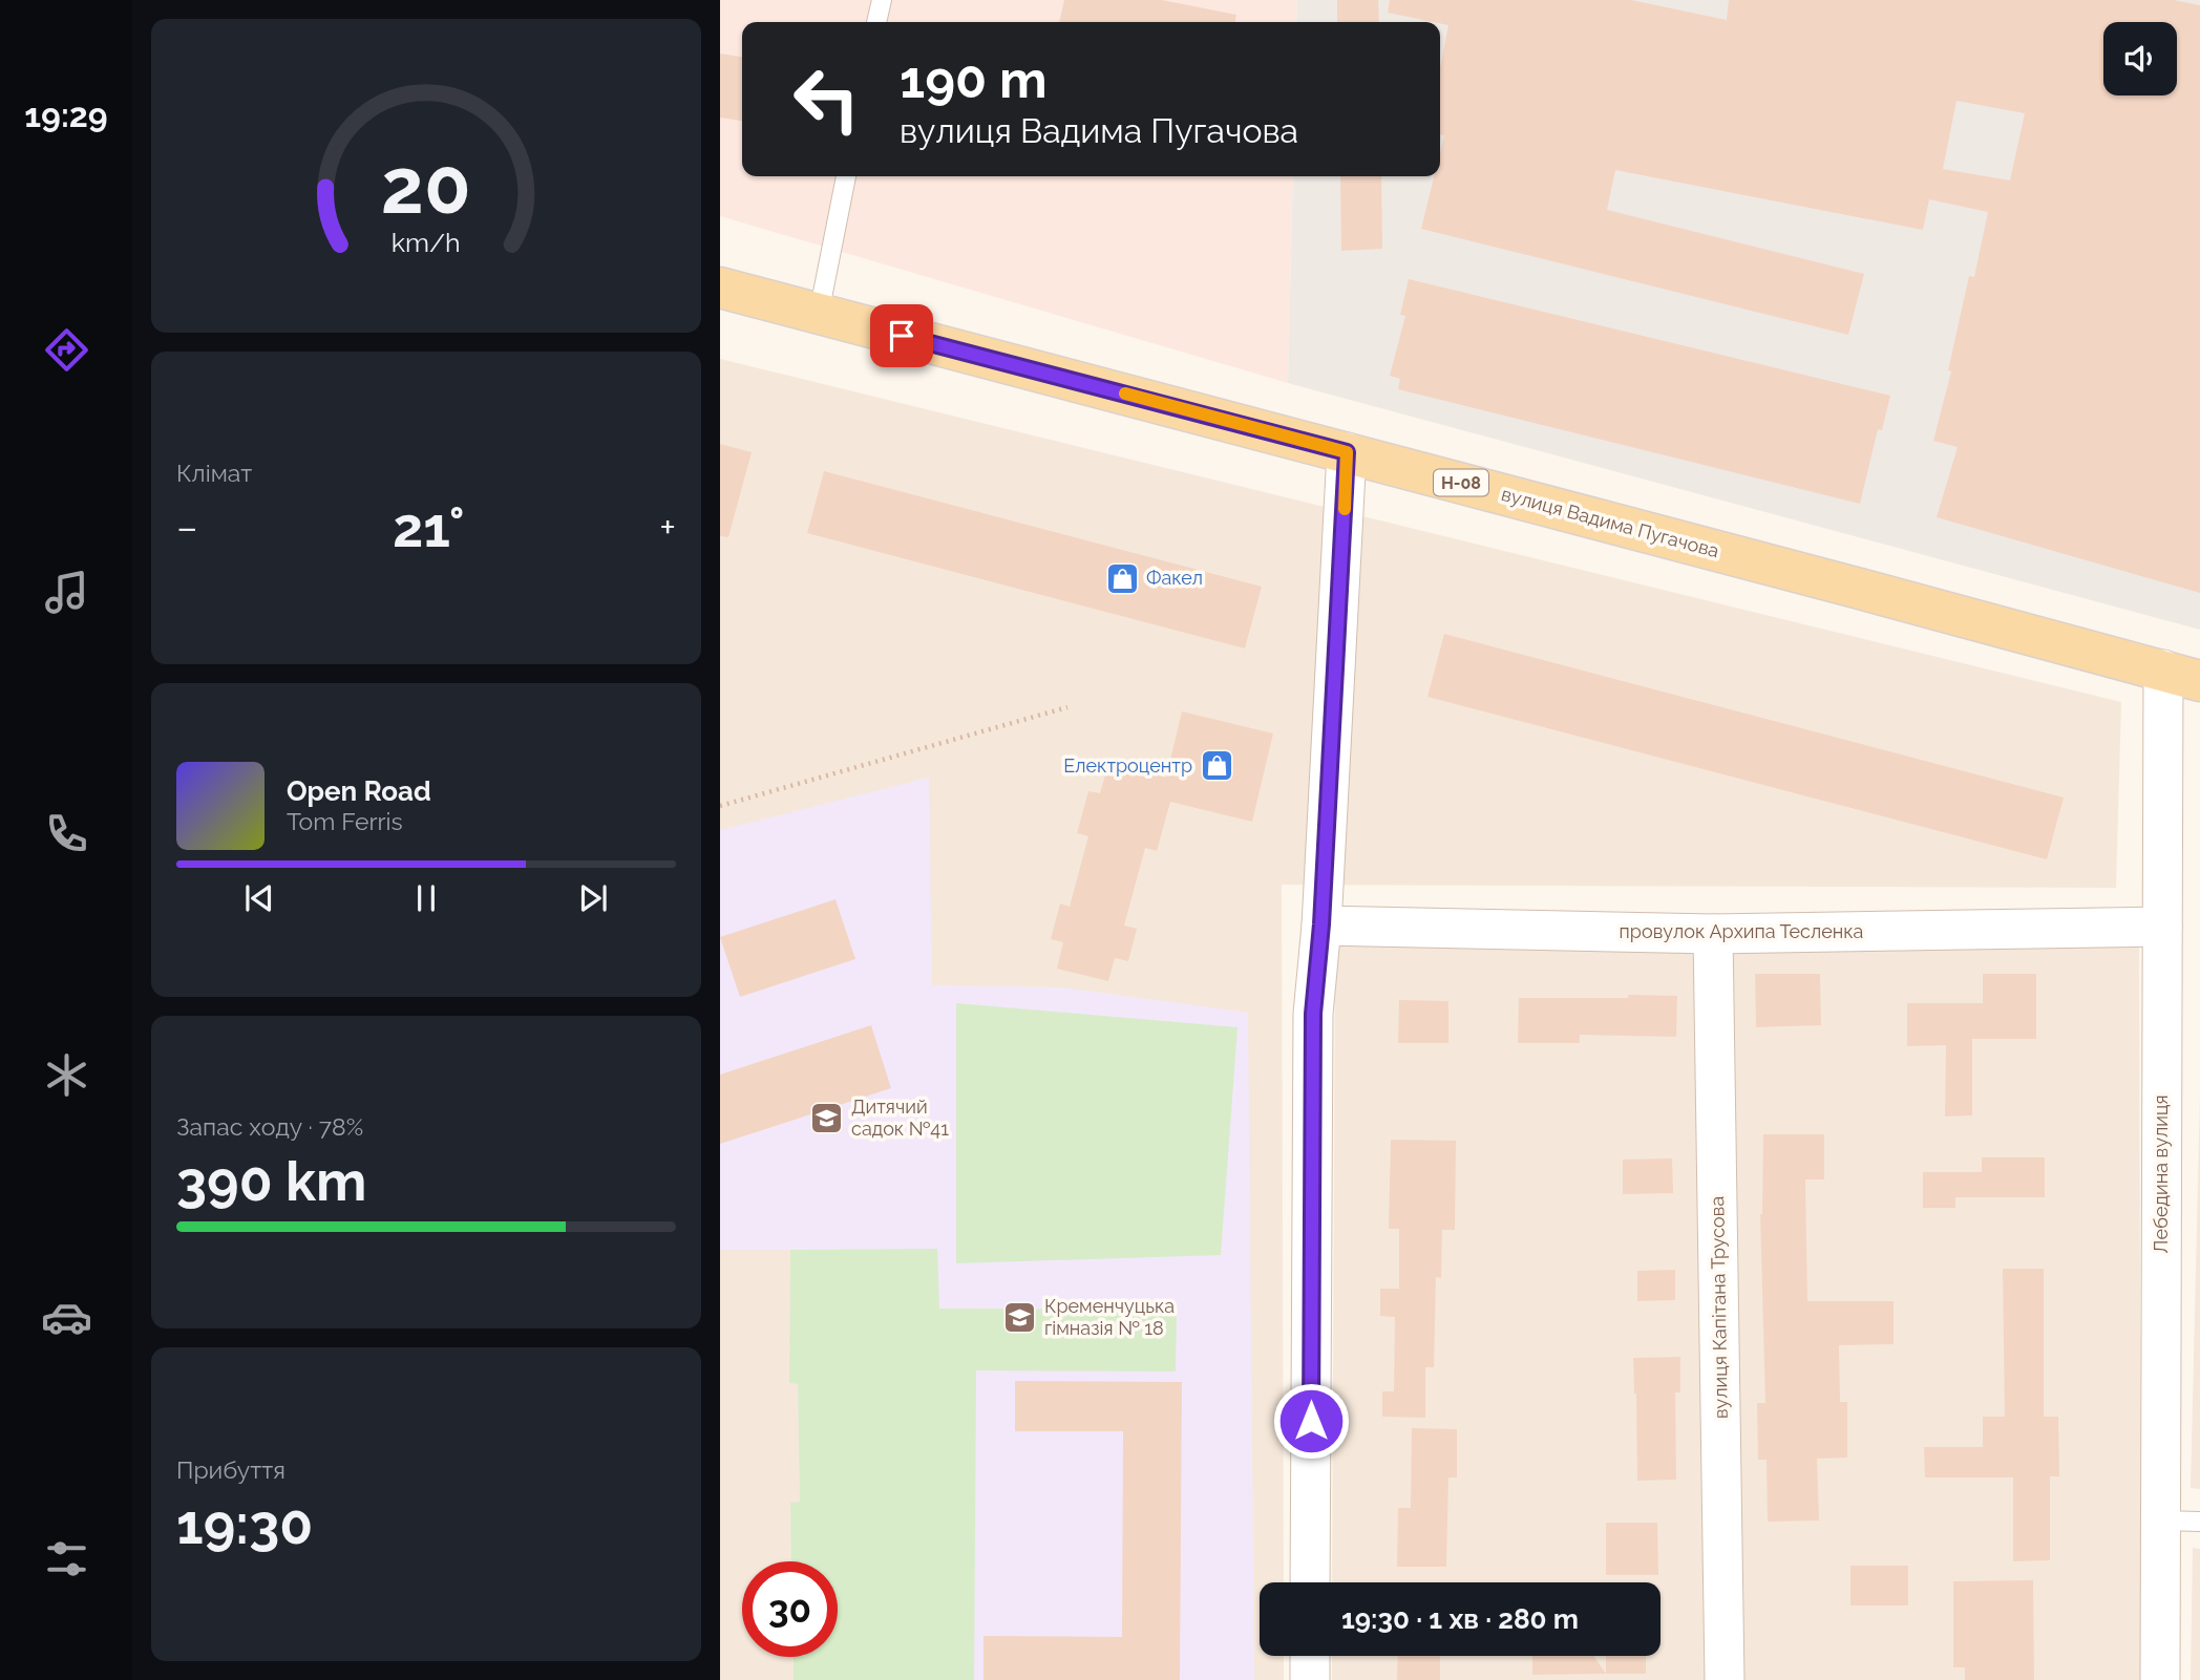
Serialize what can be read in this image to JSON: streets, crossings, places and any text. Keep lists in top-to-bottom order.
{
  "streets": {
    "main road": ["Н-08", "вулиця Вадима Пугачова"],
    "street": ["провулок Архипа Тесленка", "Лебедина вулиця", "вулиця Капітана Трусова"]
  },
  "crossings": [
    ["вулиця Вадима Пугачова", "Лебедина вулиця"],
    ["провулок Архипа Тесленка", "Лебедина вулиця"],
    ["провулок Архипа Тесленка", "вулиця Капітана Трусова"]
  ],
  "places": {
    "shop": ["Факел", "Електроцентр"],
    "school or university": ["Дитячий садок №41", "Кременчуцька гімназія № 18"]
  },
  "page": {
    "tabs": "19:29",
    "turn": ["190 m", "вулиця Вадима Пугачова"],
    "tile": [
      "Клімат",
      ["Запас ходу · 78%", "390 km"],
      ["Прибуття", "19:30"]
    ],
    "heat": ["−", "21°", "+"],
    "song": ["Open Road", "Tom Ferris"],
    "limit": "30",
    "trip": "19:30 · 1 хв · 280 m",
    "gauge": ["20", "km/h"]
  }
}
